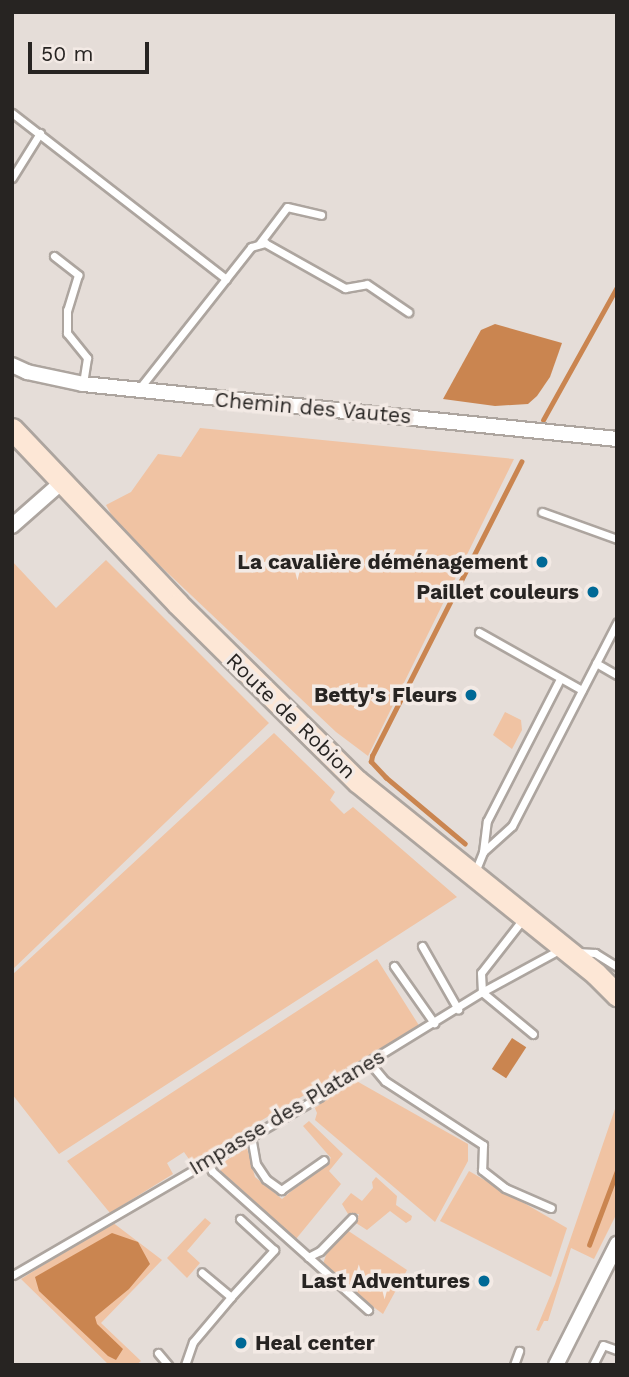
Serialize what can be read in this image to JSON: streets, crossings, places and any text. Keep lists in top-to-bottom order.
{
  "streets": {
    "main road": ["Route de Robion"],
    "street": ["Chemin des Vautes"],
    "lane": ["Impasse des Platanes"]
  },
  "crossings": [
    ["Route de Robion", "Impasse des Platanes"]
  ],
  "places": [
    "La cavalière déménagement",
    "Paillet couleurs",
    "Betty's Fleurs",
    "Last Adventures",
    "Heal center"
  ],
  "scale_bar": "50 m"
}
